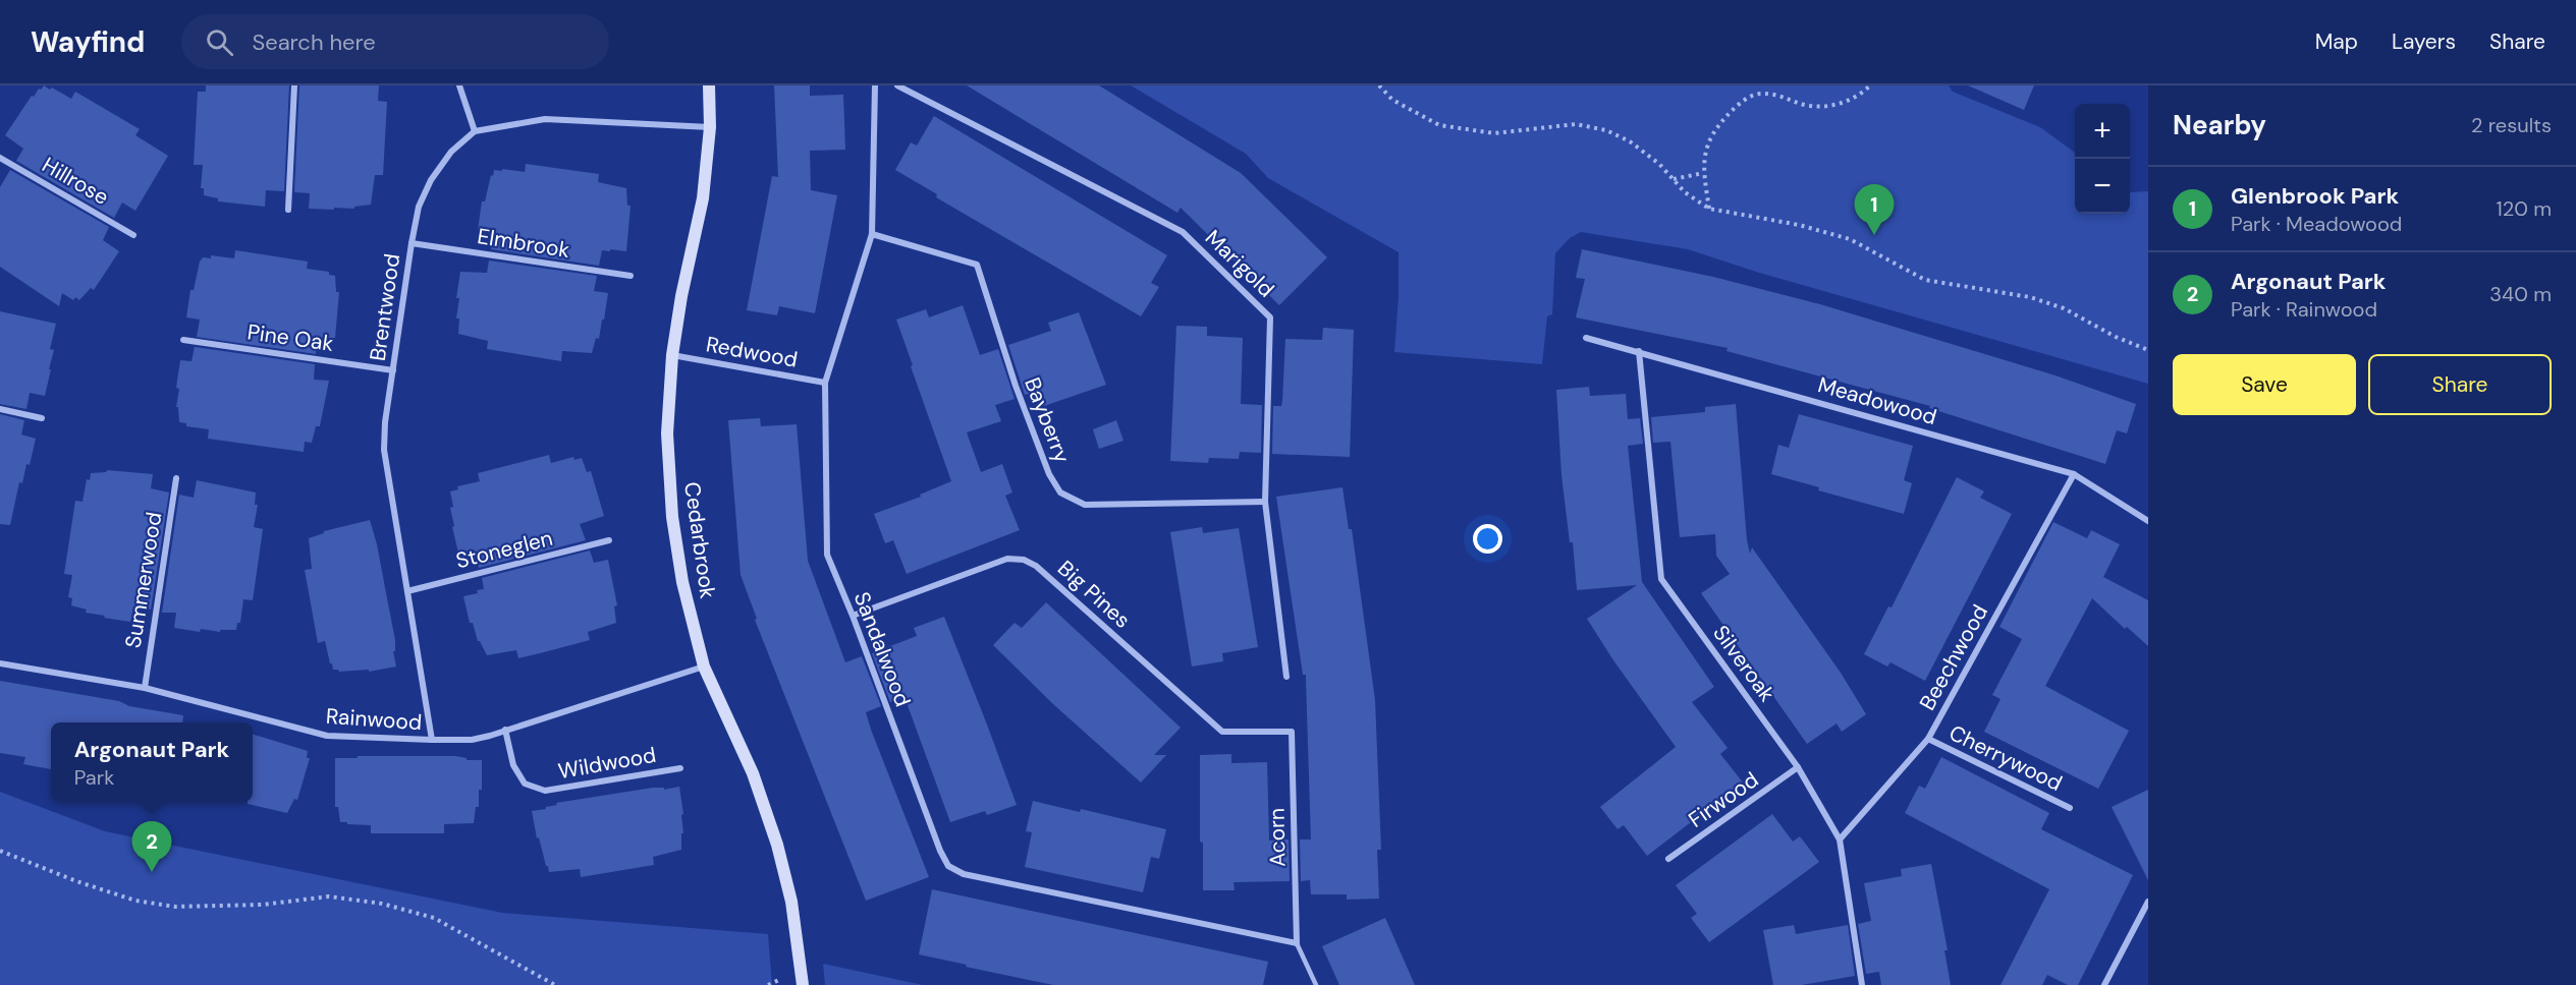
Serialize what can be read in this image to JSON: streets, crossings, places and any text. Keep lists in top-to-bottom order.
{
  "streets": {
    "street": [
      "Hillrose",
      "Elmbrook",
      "Marigold",
      "Brentwood",
      "Pine Oak",
      "Redwood",
      "Meadowood",
      "Bayberry",
      "Cedarbrook",
      "Stoneglen",
      "Summerwood",
      "Big Pines",
      "Sandalwood",
      "Beechwood",
      "Silveroak",
      "Rainwood",
      "Cherrywood",
      "Wildwood",
      "Firwood",
      "Acorn"
    ]
  },
  "crossings": [
    ["Elmbrook", "Brentwood"],
    ["Marigold", "Bayberry"],
    ["Brentwood", "Pine Oak"],
    ["Brentwood", "Stoneglen"],
    ["Brentwood", "Rainwood"],
    ["Redwood", "Cedarbrook"],
    ["Redwood", "Sandalwood"],
    ["Meadowood", "Beechwood"],
    ["Meadowood", "Silveroak"],
    ["Bayberry", "Sandalwood"],
    ["Cedarbrook", "Rainwood"],
    ["Summerwood", "Rainwood"],
    ["Big Pines", "Sandalwood"],
    ["Big Pines", "Acorn"],
    ["Sandalwood", "Acorn"],
    ["Beechwood", "Silveroak"],
    ["Beechwood", "Cherrywood"],
    ["Silveroak", "Firwood"],
    ["Rainwood", "Wildwood"]
  ],
  "page": {
    "header": "Wayfind",
    "search": "Search here",
    "nav": ["Map", "Layers", "Share"],
    "heading": ["Nearby", "2 results"],
    "map_buttons": ["+", "−"],
    "list": [
      {
        "mark": "1",
        "name": "Glenbrook Park",
        "note": "Park · Meadowood",
        "value": "120 m"
      },
      {
        "mark": "2",
        "name": "Argonaut Park",
        "note": "Park · Rainwood",
        "value": "340 m"
      }
    ],
    "pins": ["1", "2"],
    "buttons": ["Save", "Share"],
    "popup": ["Argonaut Park", "Park"]
  }
}
